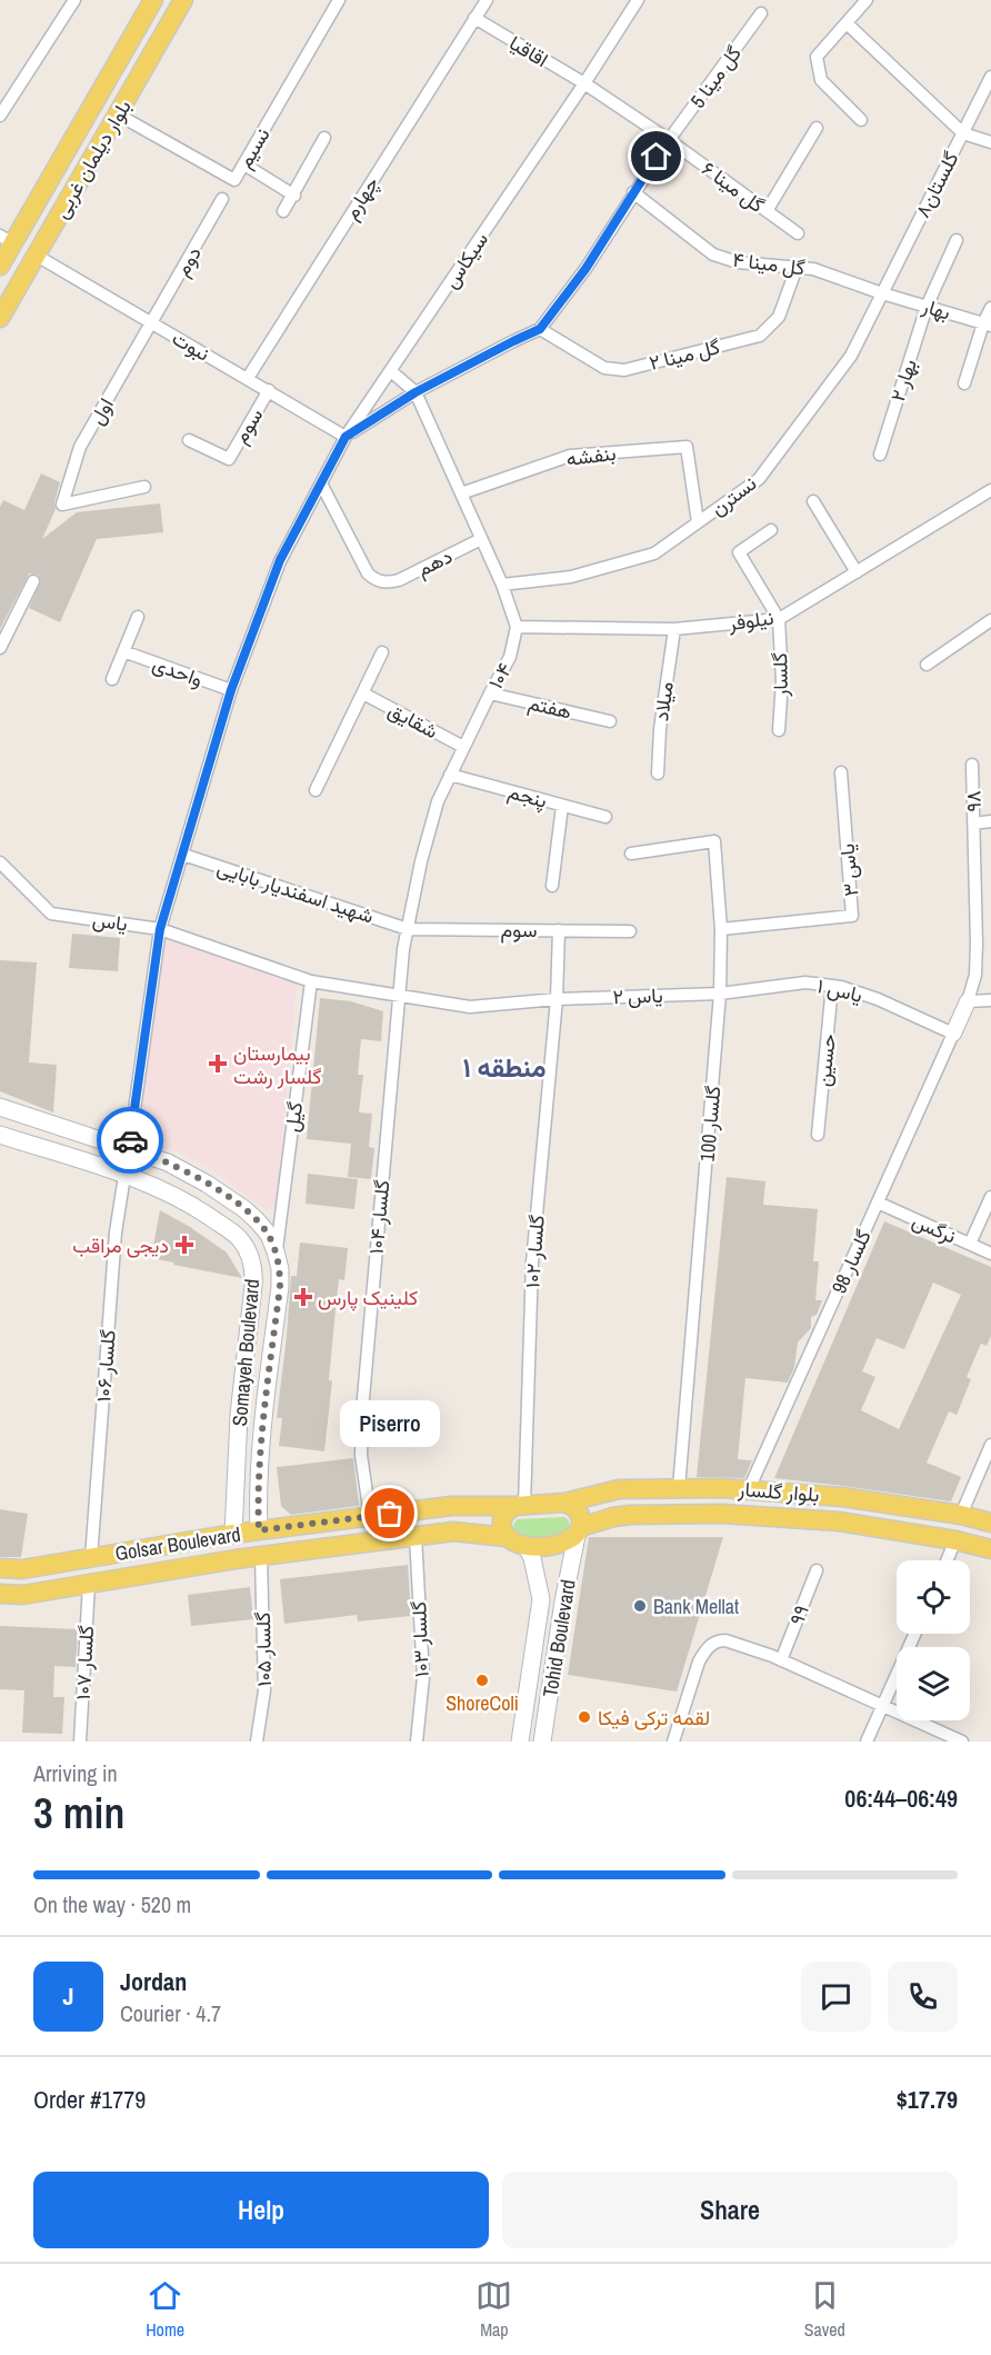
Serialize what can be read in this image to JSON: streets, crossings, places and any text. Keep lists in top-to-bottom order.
{
  "streets": {
    "main road": [
      "بلوار دیلمان غربی",
      "Somayeh Boulevard",
      "بلوار گلسار",
      "Golsar Boulevard",
      "Tohid Boulevard"
    ],
    "street": [
      "اقاقیا",
      "گل مینا 5",
      "نسیم",
      "گلستان۸",
      "گل مینا ۶",
      "چهارم",
      "سیکاس",
      "دوم",
      "گل مینا ۴",
      "بهار",
      "نبوت",
      "گل مینا ۲",
      "بهار ۲",
      "اول",
      "سوم",
      "بنفشه",
      "نسترن",
      "دهم",
      "نیلوفر",
      "واحدی",
      "گلسار",
      "۱۰۴",
      "میلاد",
      "هفتم",
      "شقایق",
      "پنجم",
      "۹۸",
      "یاس ۳",
      "شهید اسفندیار بابایی",
      "یاس",
      "یاس ۱",
      "یاس ۲",
      "حسین",
      "گیل",
      "گلسار 100",
      "گلسار ۱۰۴",
      "نرگس",
      "گلسار ۱۰۲",
      "گلسار 98",
      "گلسار ۱۰۶",
      "۹۹",
      "گلسار ۱۰۳",
      "گلسار ۱۰۵",
      "گلسار ۱۰۷"
    ]
  },
  "crossings": [
    ["اقاقیا", "گل مینا 5"],
    ["اقاقیا", "گل مینا ۶"],
    ["اقاقیا", "چهارم"],
    ["اقاقیا", "سیکاس"],
    ["گل مینا 5", "گل مینا ۶"],
    ["گل مینا 5", "گل مینا ۴"],
    ["گل مینا 5", "گل مینا ۲"],
    ["نسیم", "بلوار دیلمان غربی"],
    ["بلوار دیلمان غربی", "نبوت"],
    ["گلستان۸", "گل مینا ۴"],
    ["گلستان۸", "بهار"],
    ["گلستان۸", "نسترن"],
    ["چهارم", "نبوت"],
    ["سیکاس", "نبوت"],
    ["سیکاس", "دهم"],
    ["سیکاس", "واحدی"],
    ["سیکاس", "شهید اسفندیار بابایی"],
    ["سیکاس", "یاس"],
    ["سیکاس", "Somayeh Boulevard"],
    ["دوم", "نبوت"],
    ["دوم", "اول"],
    ["گل مینا ۴", "بهار"],
    ["گل مینا ۴", "گل مینا ۲"],
    ["گل مینا ۴", "نسترن"],
    ["بهار", "بهار ۲"],
    ["بهار", "نسترن"],
    ["نبوت", "اول"],
    ["نبوت", "سوم"],
    ["سوم", "۱۰۴"],
    ["سوم", "شهید اسفندیار بابایی"],
    ["سوم", "گلسار ۱۰۲"],
    ["بنفشه", "نسترن"],
    ["نیلوفر", "گلسار"],
    ["نیلوفر", "۱۰۴"],
    ["نیلوفر", "میلاد"],
    ["۱۰۴", "هفتم"],
    ["۱۰۴", "شقایق"],
    ["۱۰۴", "پنجم"],
    ["۱۰۴", "شهید اسفندیار بابایی"],
    ["۱۰۴", "یاس ۲"],
    ["۱۰۴", "گلسار ۱۰۴"],
    ["۹۸", "یاس ۱"],
    ["۹۸", "گلسار 98"],
    ["یاس ۳", "گلسار 100"],
    ["یاس", "گیل"],
    ["یاس ۱", "یاس ۲"],
    ["یاس ۱", "حسین"],
    ["یاس ۱", "گلسار 100"],
    ["یاس ۱", "گلسار 98"],
    ["یاس ۲", "گلسار 100"],
    ["یاس ۲", "گلسار ۱۰۴"],
    ["یاس ۲", "گلسار ۱۰۲"],
    ["گیل", "Somayeh Boulevard"],
    ["گلسار 100", "بلوار گلسار"],
    ["گلسار ۱۰۴", "Golsar Boulevard"],
    ["نرگس", "گلسار 98"],
    ["گلسار ۱۰۲", "بلوار گلسار"],
    ["گلسار ۱۰۲", "Golsar Boulevard"],
    ["گلسار 98", "بلوار گلسار"],
    ["Somayeh Boulevard", "گلسار ۱۰۶"],
    ["Somayeh Boulevard", "Golsar Boulevard"],
    ["گلسار ۱۰۶", "Golsar Boulevard"],
    ["بلوار گلسار", "Golsar Boulevard"],
    ["بلوار گلسار", "Tohid Boulevard"],
    ["Golsar Boulevard", "Tohid Boulevard"],
    ["Golsar Boulevard", "گلسار ۱۰۳"],
    ["Golsar Boulevard", "گلسار ۱۰۵"],
    ["Golsar Boulevard", "گلسار ۱۰۷"]
  ],
  "districts": ["منطقه ۱"],
  "places": {
    "health": ["بیمارستان گلسار رشت", "دیجی مراقب", "کلینیک پارس"],
    "other": [
      "Piserro",
      "Bank Mellat",
      "ShoreColi",
      "لقمه ترکی فیکا"
    ]
  },
  "page": {
    "bubble": "Piserro",
    "heading": ["3 min", "Arriving in", "06:44–06:49"],
    "panel": [
      "Jordan",
      "Courier · 4.7",
      "Order #1779",
      "$17.79"
    ],
    "bar": "On the way · 520 m",
    "round": "J",
    "buttons": ["Help", "Share"],
    "tabs": ["Home", "Map", "Saved"]
  }
}
